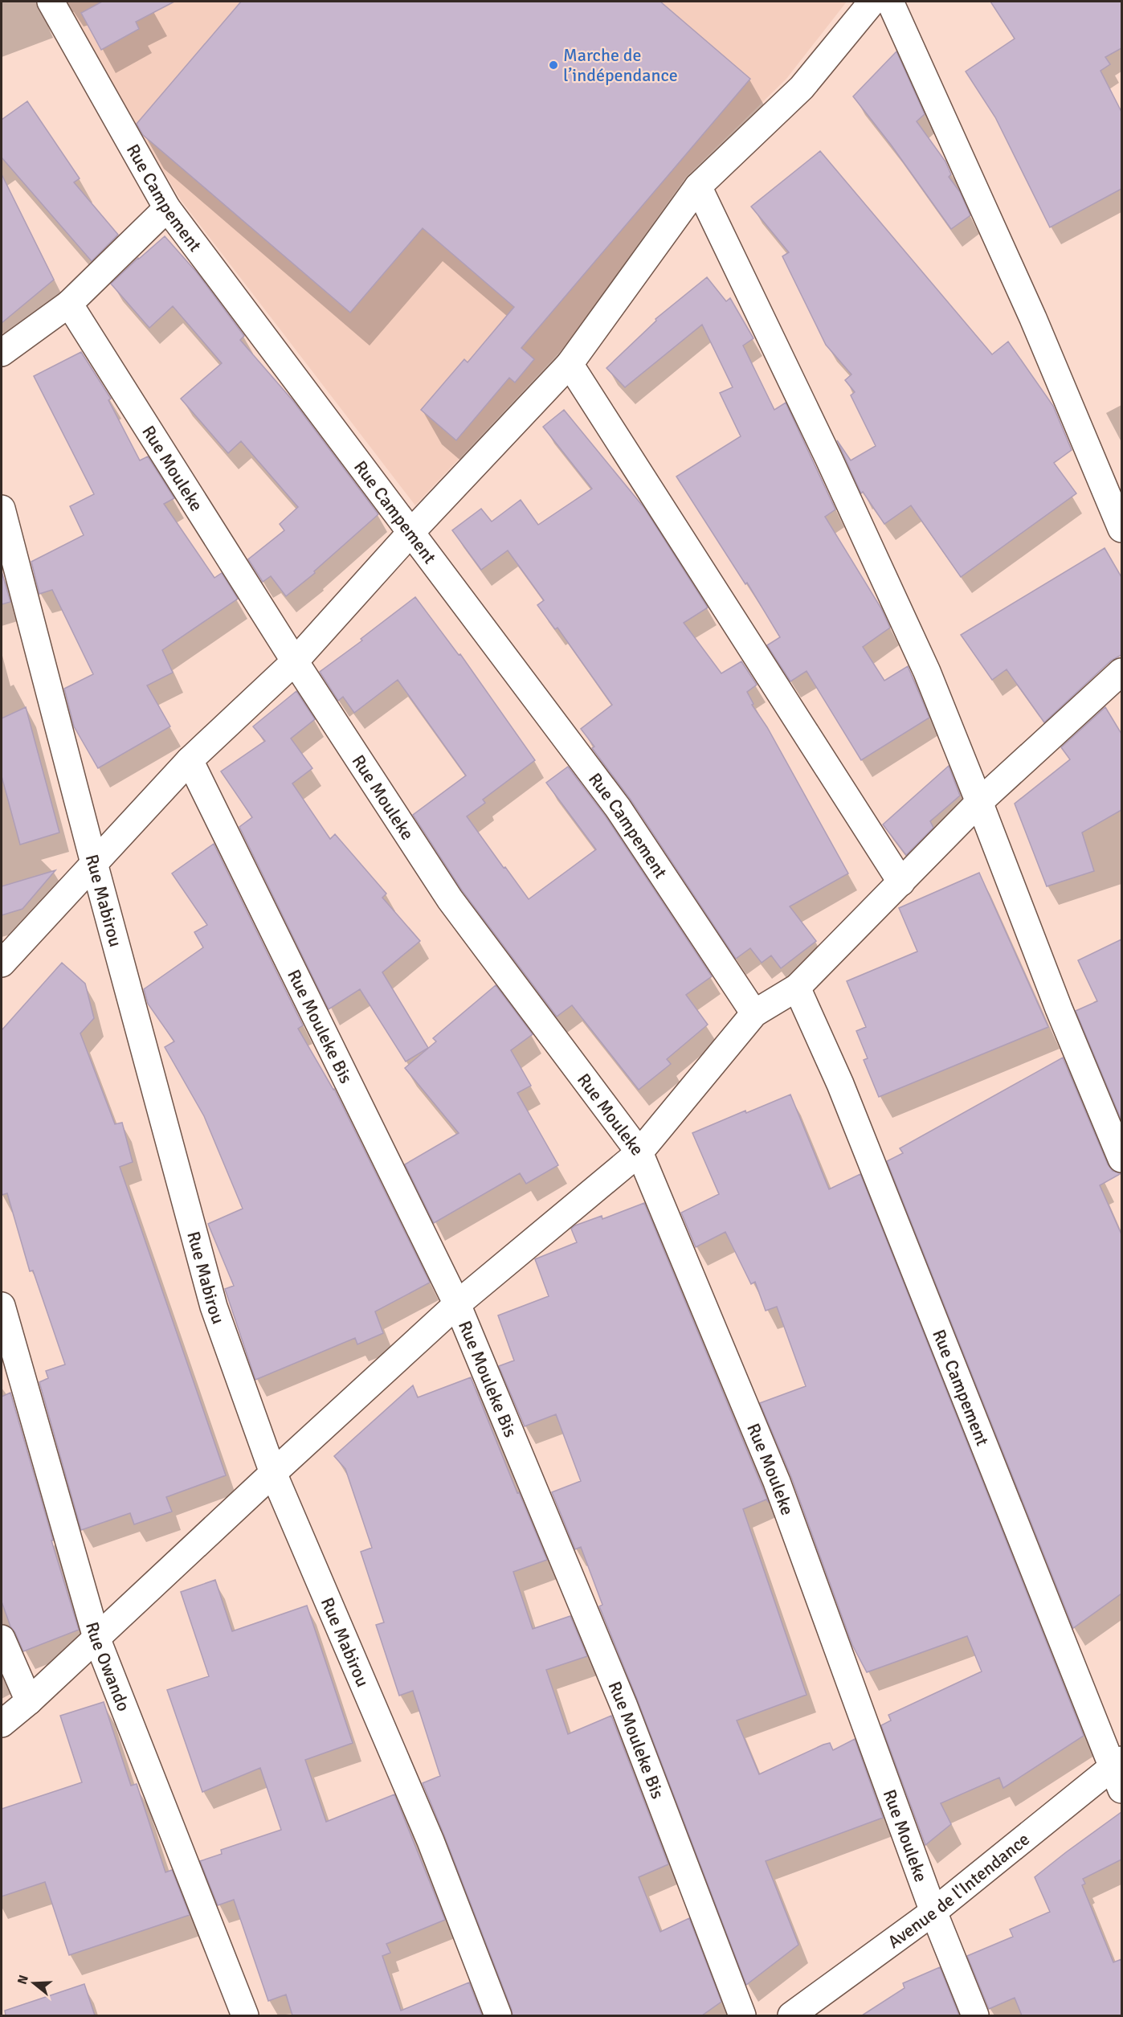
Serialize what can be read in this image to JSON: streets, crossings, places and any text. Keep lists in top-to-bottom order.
{
  "streets": {
    "street": [
      "Rue Campement",
      "Rue Mouleke",
      "Rue Mabirou",
      "Rue Mouleke Bis",
      "Rue Owando",
      "Avenue de l'Intendance"
    ]
  },
  "crossings": [
    ["Rue Campement", "Avenue de l'Intendance"],
    ["Rue Mouleke", "Avenue de l'Intendance"]
  ],
  "places": ["Marche de l’indépendance"],
  "north": "left"
}
